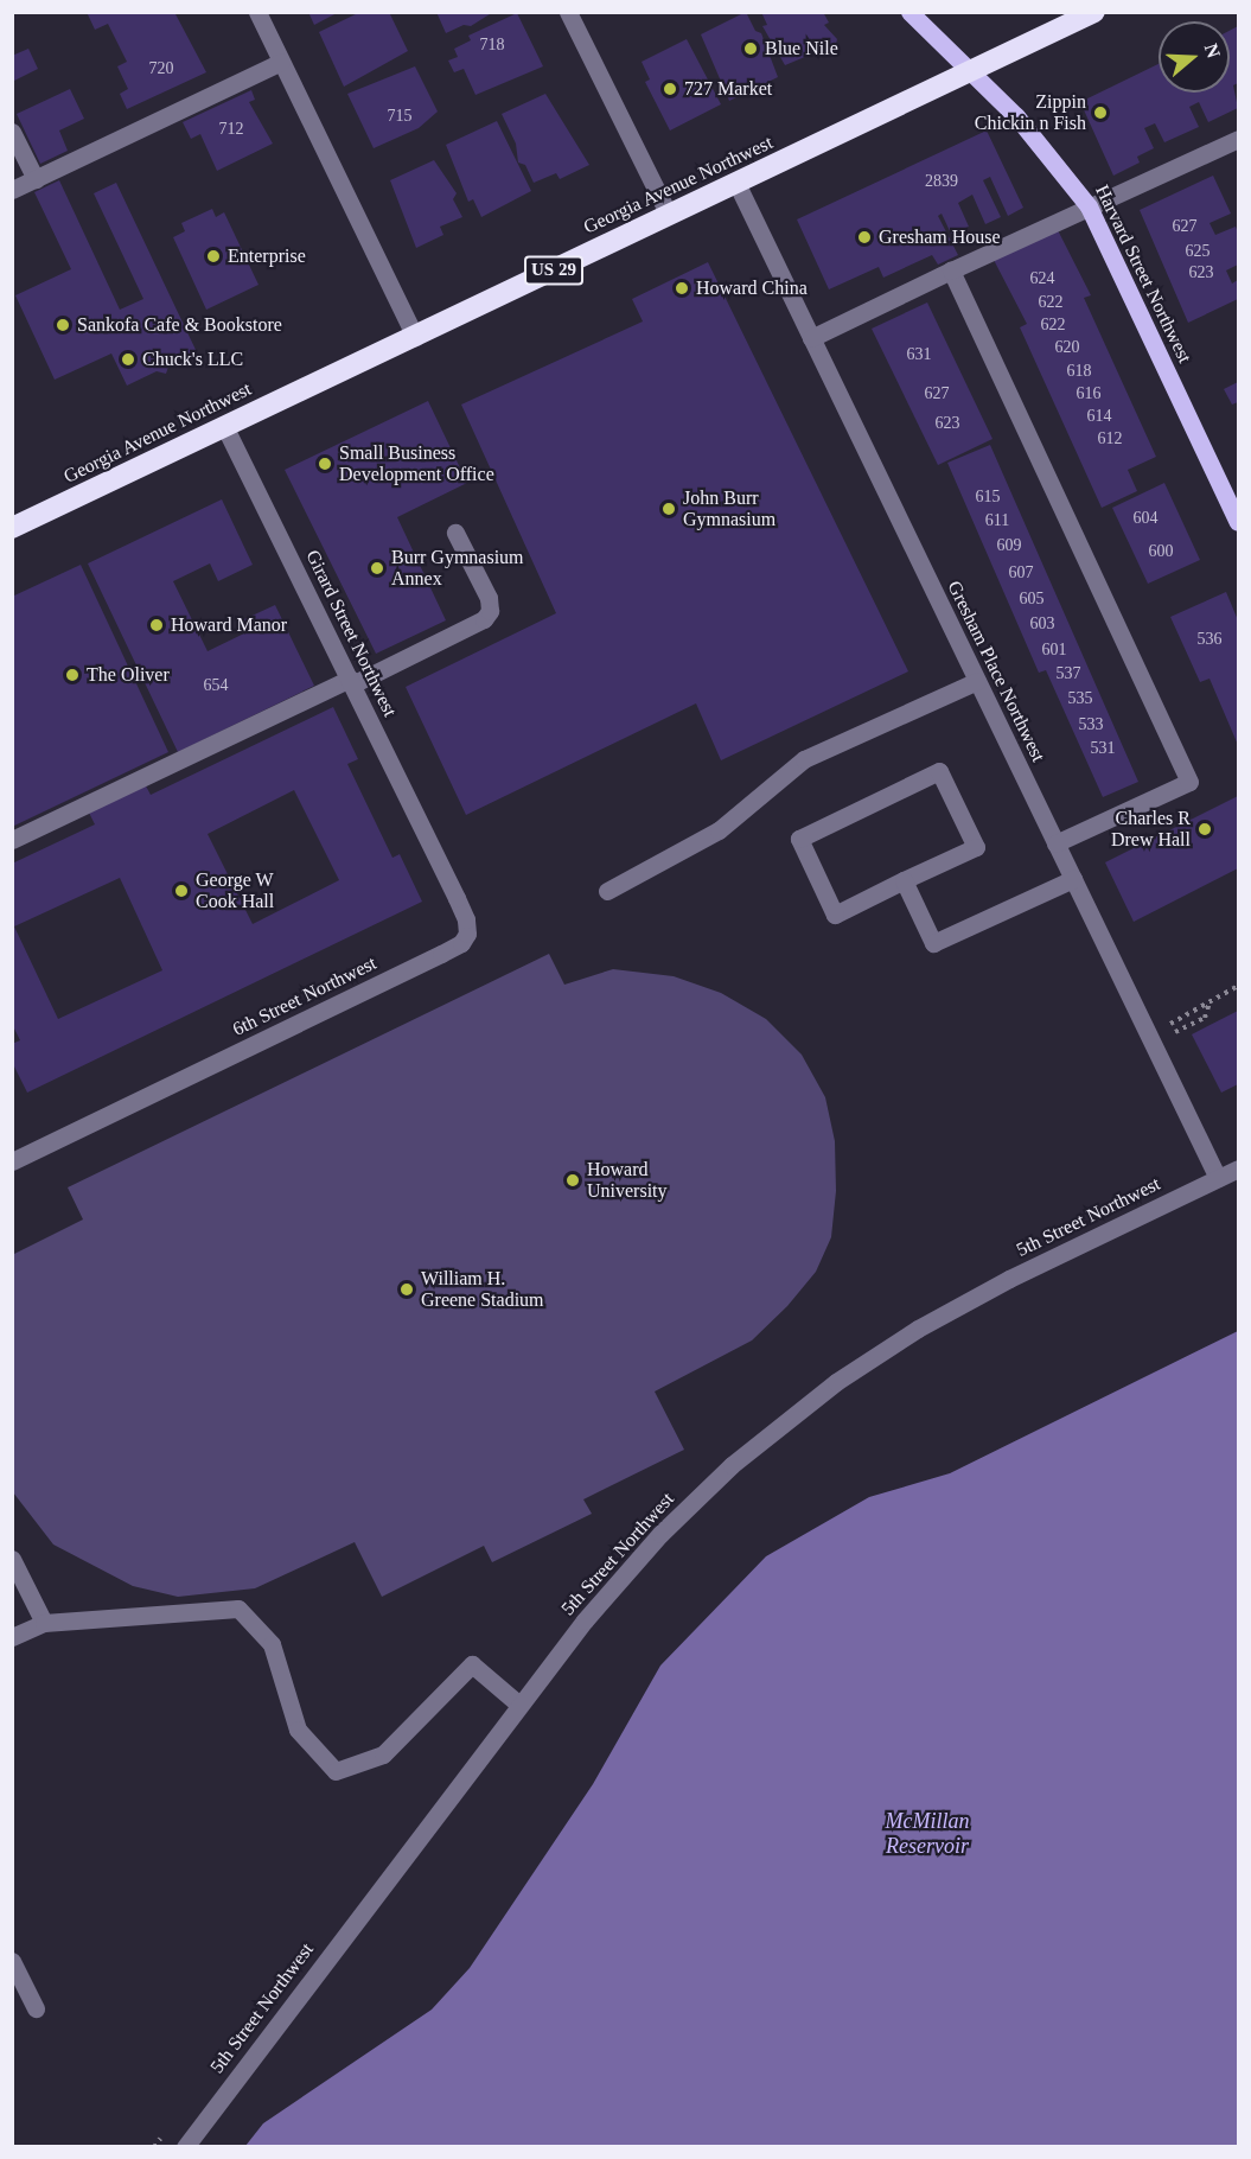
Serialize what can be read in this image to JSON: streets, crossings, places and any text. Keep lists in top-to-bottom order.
{
  "streets": {
    "highway": ["Georgia Avenue Northwest", "US 29"],
    "main road": ["Harvard Street Northwest"],
    "street": [
      "Girard Street Northwest",
      "Gresham Place Northwest",
      "6th Street Northwest",
      "5th Street Northwest"
    ]
  },
  "crossings": [
    ["Georgia Avenue Northwest", "Harvard Street Northwest"],
    ["Georgia Avenue Northwest", "Girard Street Northwest"],
    ["Georgia Avenue Northwest", "Gresham Place Northwest"],
    ["Girard Street Northwest", "6th Street Northwest"],
    ["Gresham Place Northwest", "5th Street Northwest"]
  ],
  "water": ["McMillan Reservoir"],
  "places": [
    "Blue Nile",
    "727 Market",
    "Zippin Chickin n Fish",
    "Gresham House",
    "Enterprise",
    "Howard China",
    "Sankofa Cafe & Bookstore",
    "Chuck's LLC",
    "Small Business Development Office",
    "John Burr Gymnasium",
    "Burr Gymnasium Annex",
    "Howard Manor",
    "The Oliver",
    "Charles R Drew Hall",
    "George W Cook Hall",
    "Howard University",
    "William H. Greene Stadium"
  ],
  "house_numbers": [
    "718",
    "720",
    "715",
    "712",
    "2839",
    "627",
    "625",
    "623",
    "624",
    "622",
    "622",
    "620",
    "631",
    "618",
    "627",
    "616",
    "614",
    "623",
    "612",
    "615",
    "604",
    "611",
    "609",
    "600",
    "607",
    "605",
    "603",
    "536",
    "601",
    "537",
    "654",
    "535",
    "533",
    "531"
  ],
  "north": "right"
}
